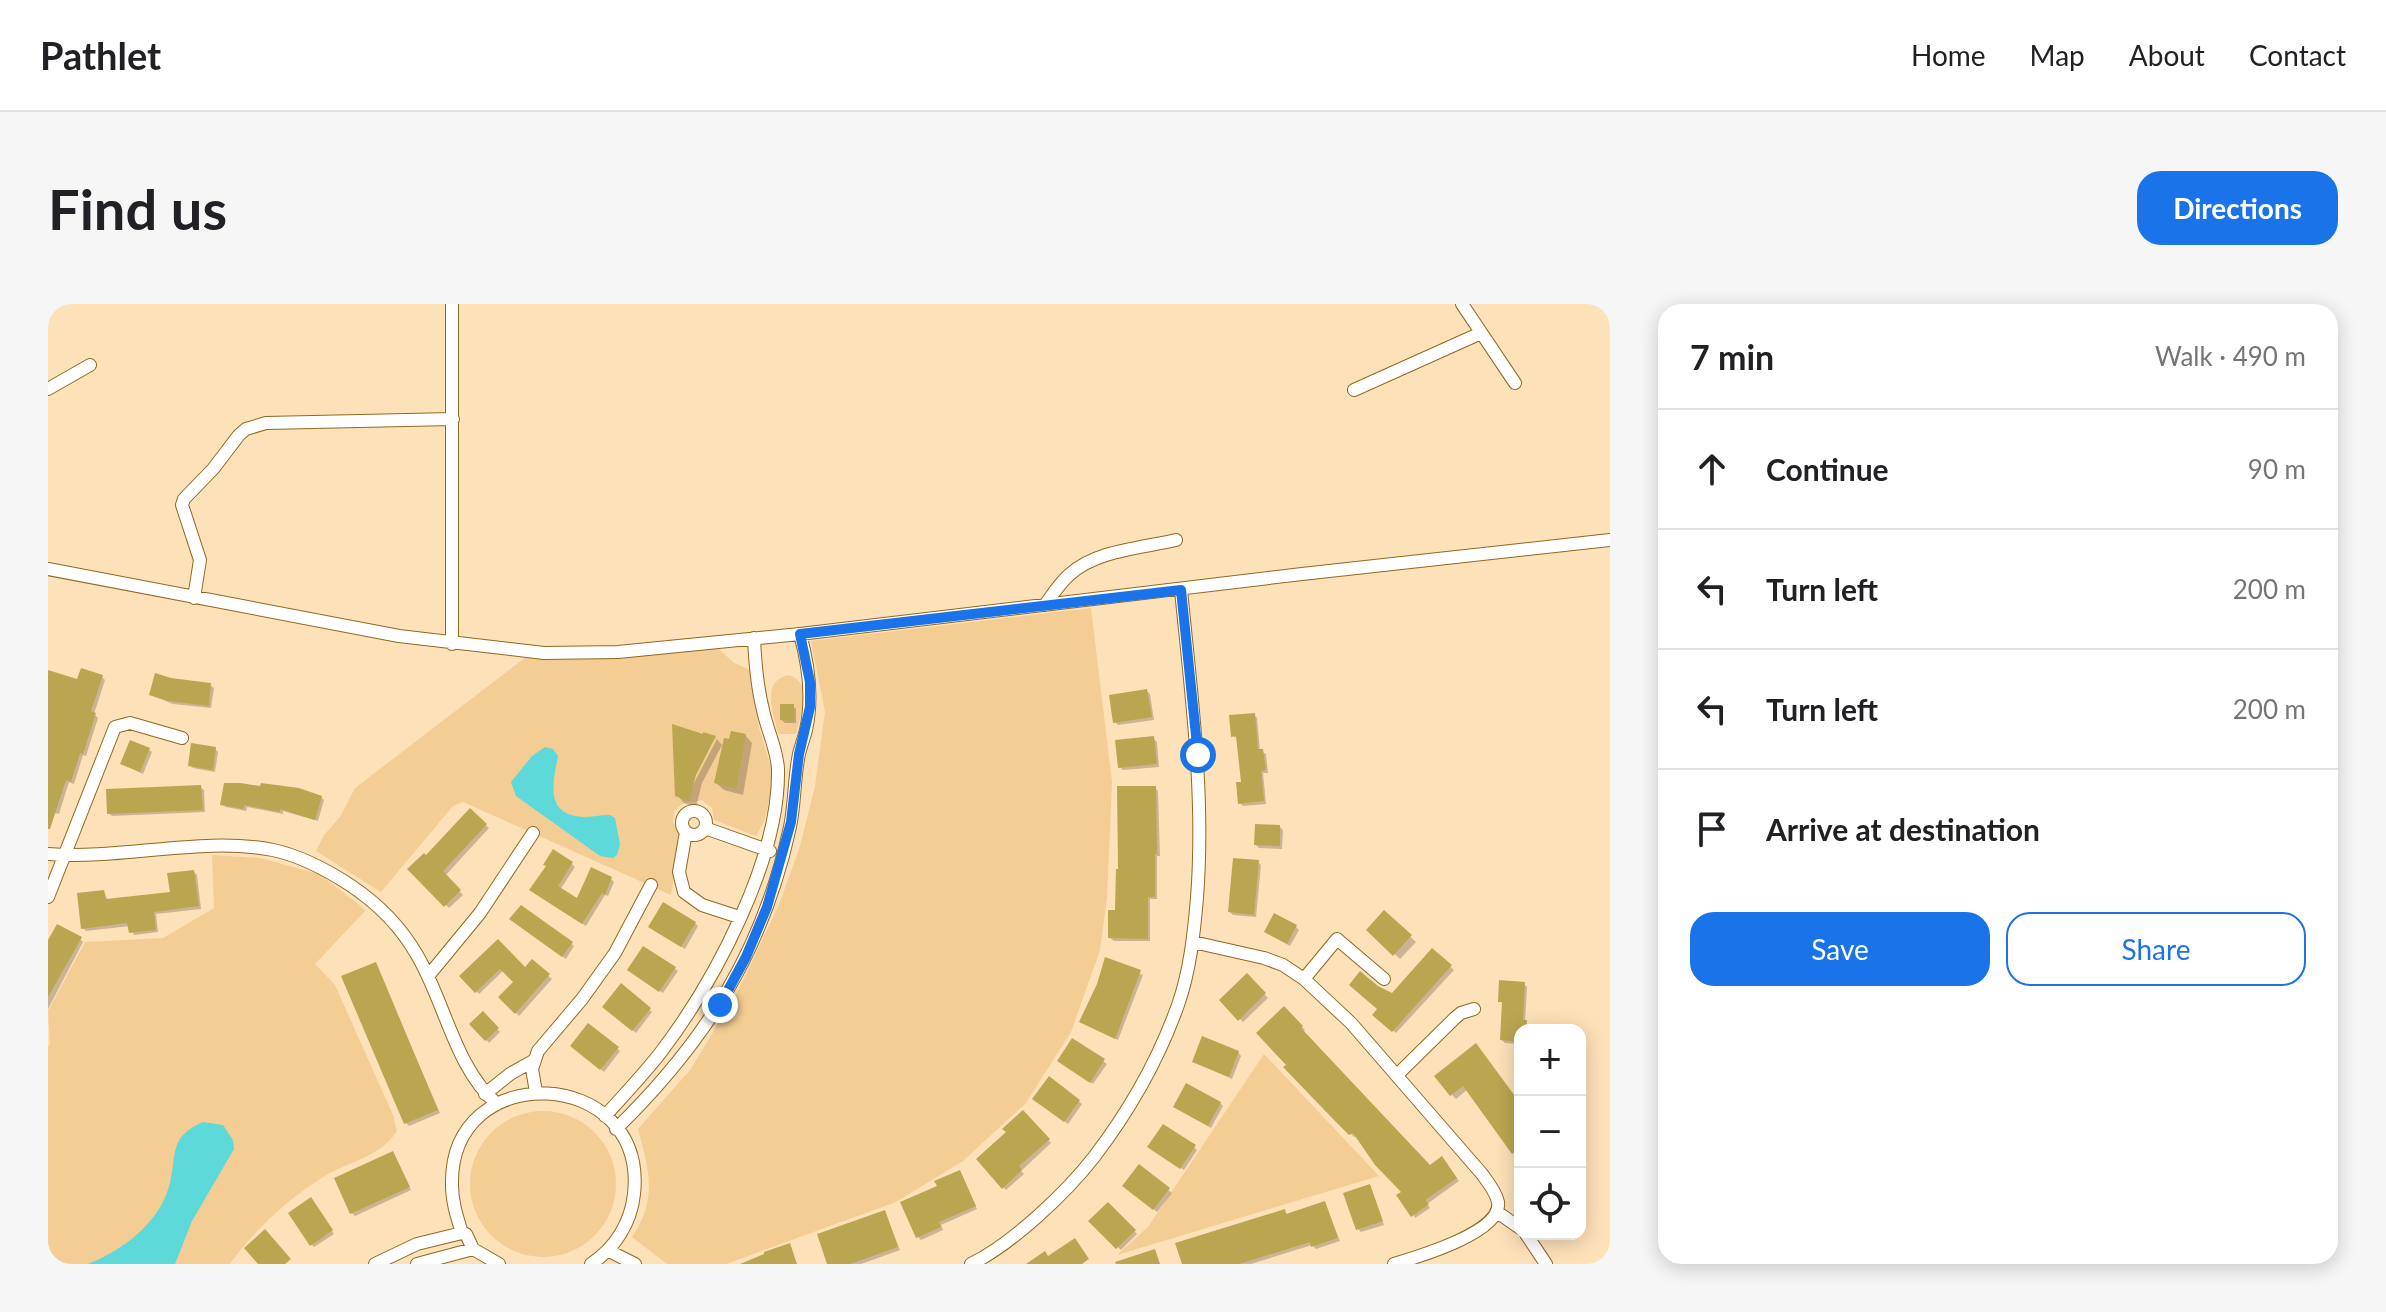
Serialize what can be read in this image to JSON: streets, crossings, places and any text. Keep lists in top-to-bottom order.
{
  "page": {
    "header": "Pathlet",
    "nav": [
      "Home",
      "Map",
      "About",
      "Contact"
    ],
    "buttons": [
      "Directions",
      ["Save", "Share"]
    ],
    "title": "Find us",
    "heading": ["7 min", "Walk · 490 m"],
    "list": [
      ["Continue", "90 m"],
      ["Turn left", "200 m"],
      ["Turn left", "200 m"],
      "Arrive at destination"
    ],
    "map_buttons": ["+", "−"]
  }
}
